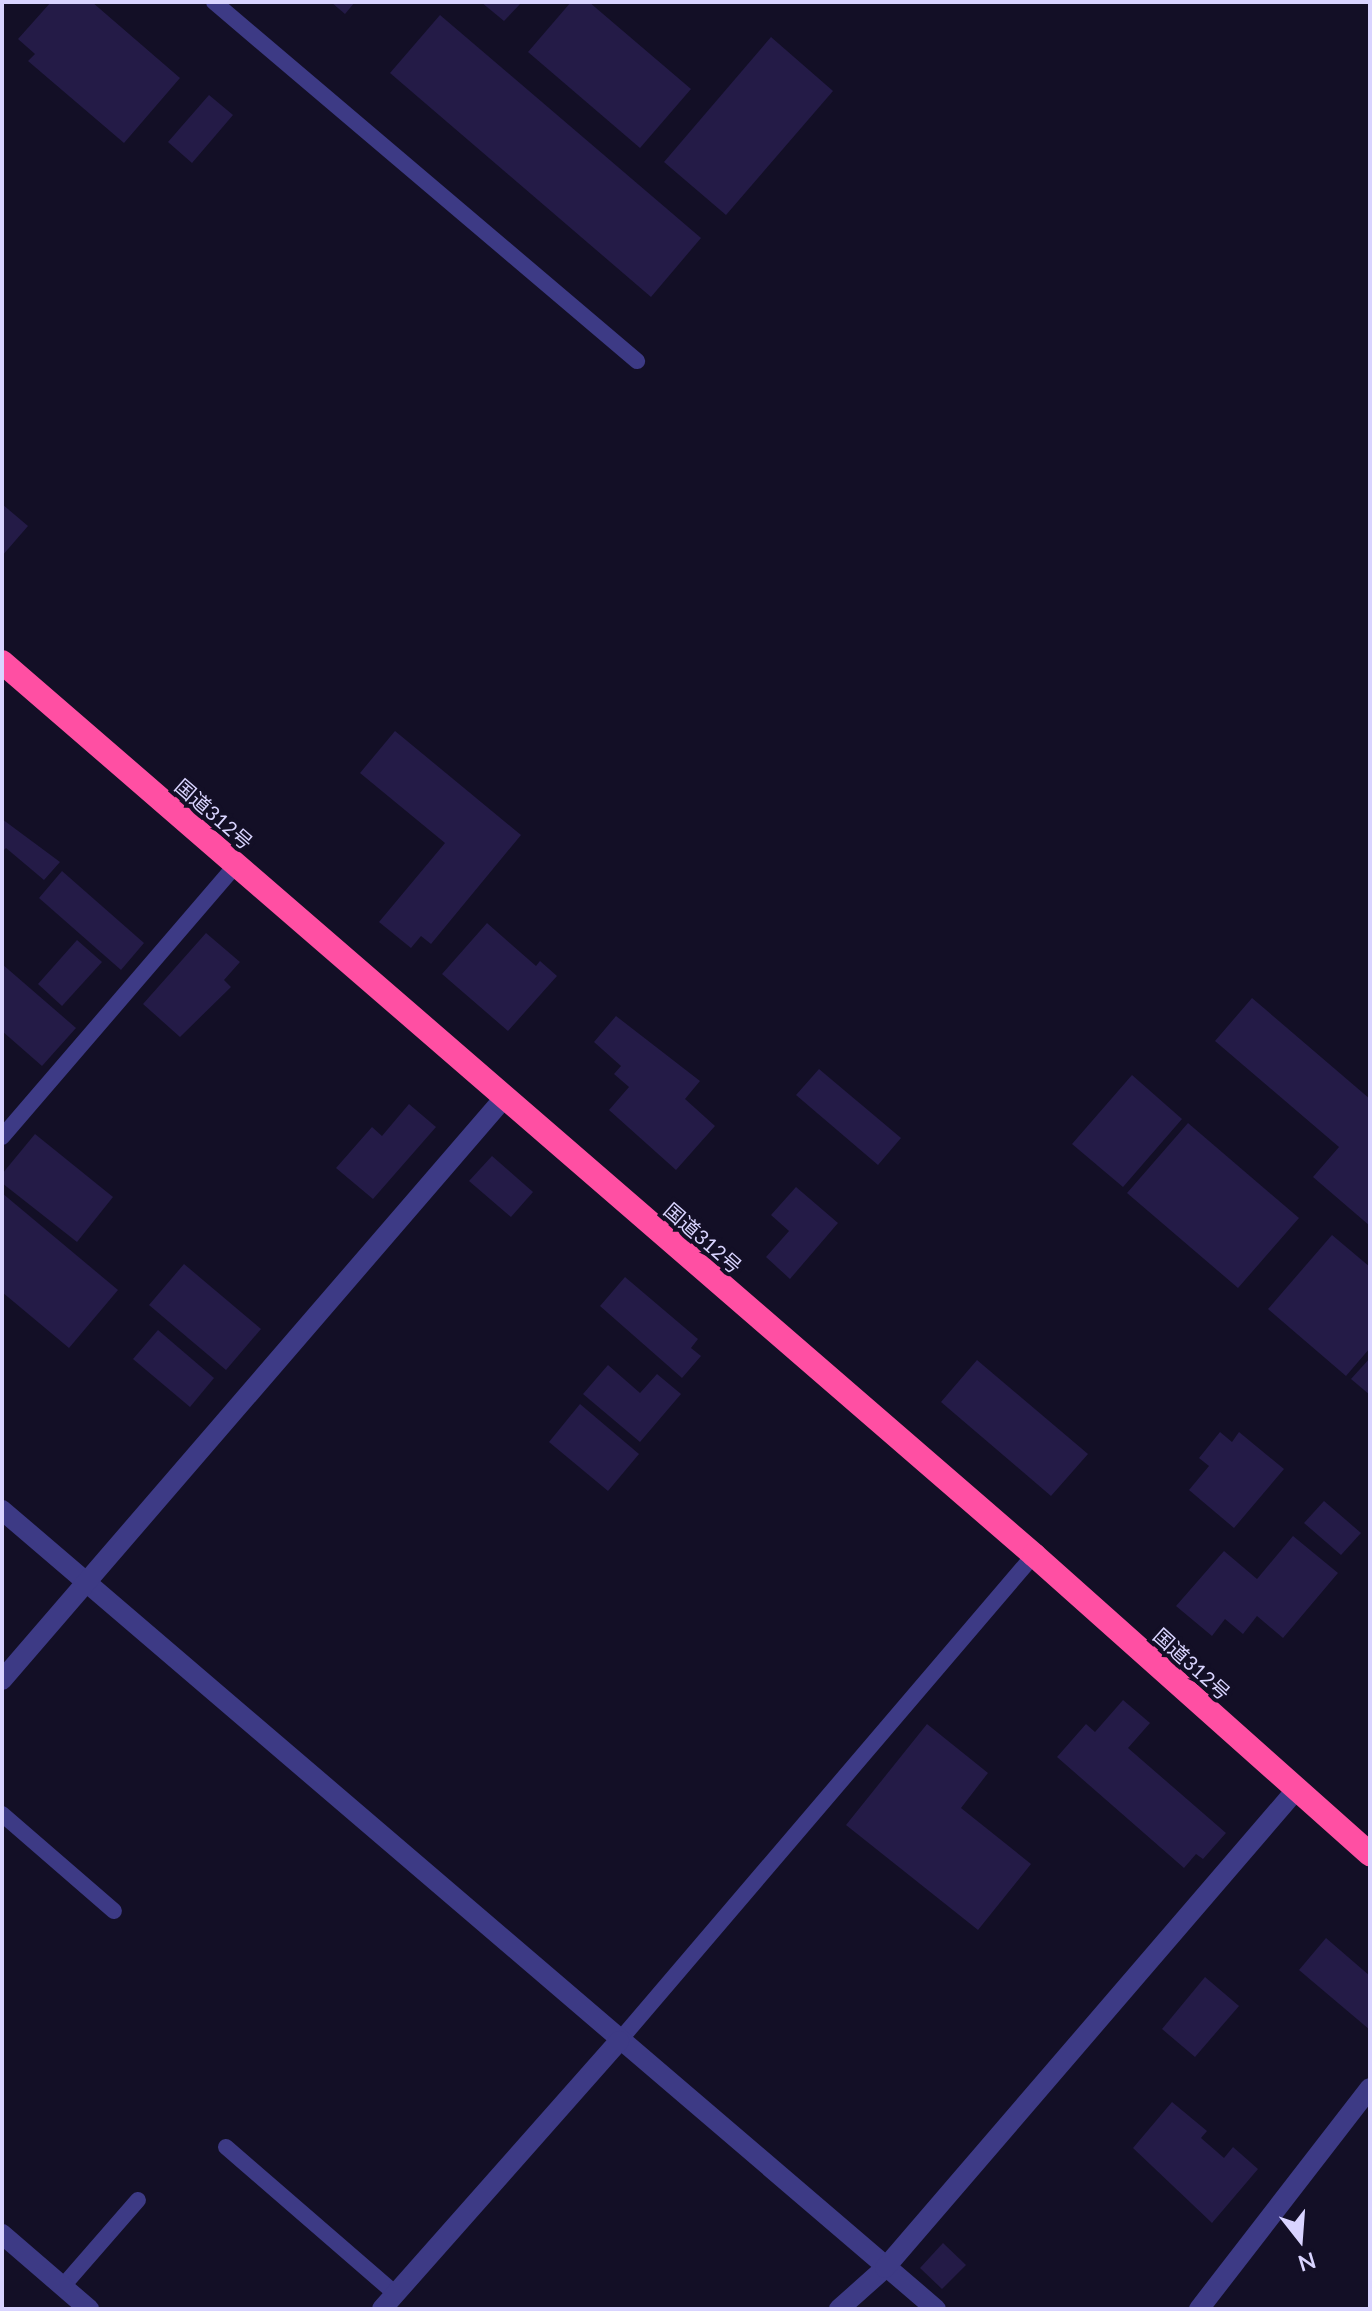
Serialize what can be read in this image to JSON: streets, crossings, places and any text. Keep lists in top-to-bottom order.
{
  "streets": {
    "highway": ["国道312号"]
  },
  "north": "bottom"
}
